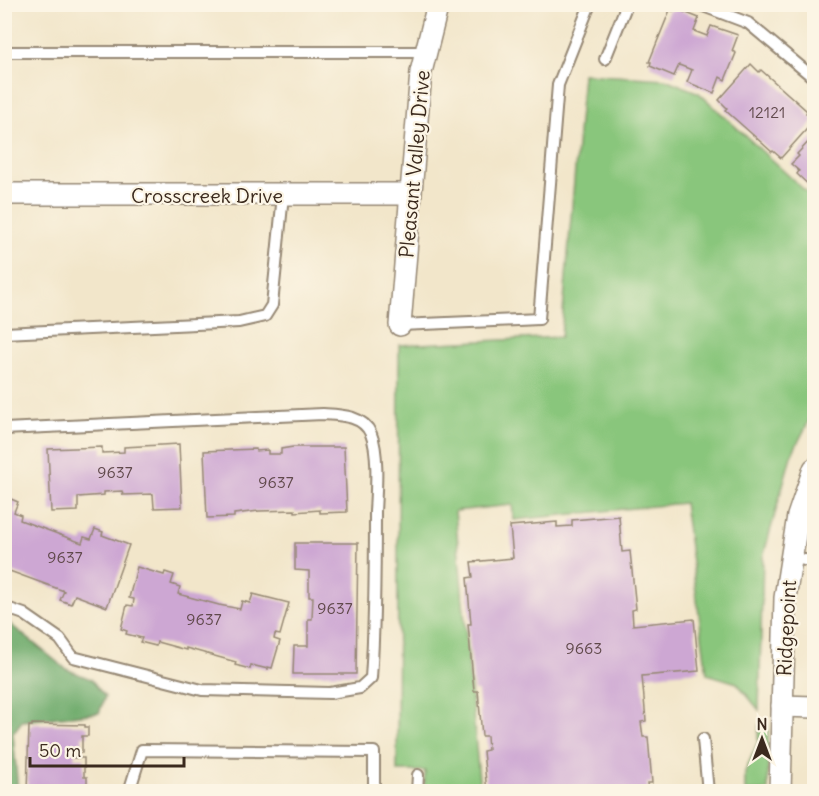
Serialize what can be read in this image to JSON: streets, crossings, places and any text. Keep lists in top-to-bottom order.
{
  "streets": {
    "street": ["Pleasant Valley Drive", "Crosscreek Drive", "Ridgepoint"]
  },
  "crossings": [
    ["Pleasant Valley Drive", "Crosscreek Drive"]
  ],
  "house_numbers": [
    "12121",
    "9637",
    "9637",
    "9637",
    "9637",
    "9637",
    "9663"
  ],
  "scale_bar": "50 m",
  "north": "top"
}
